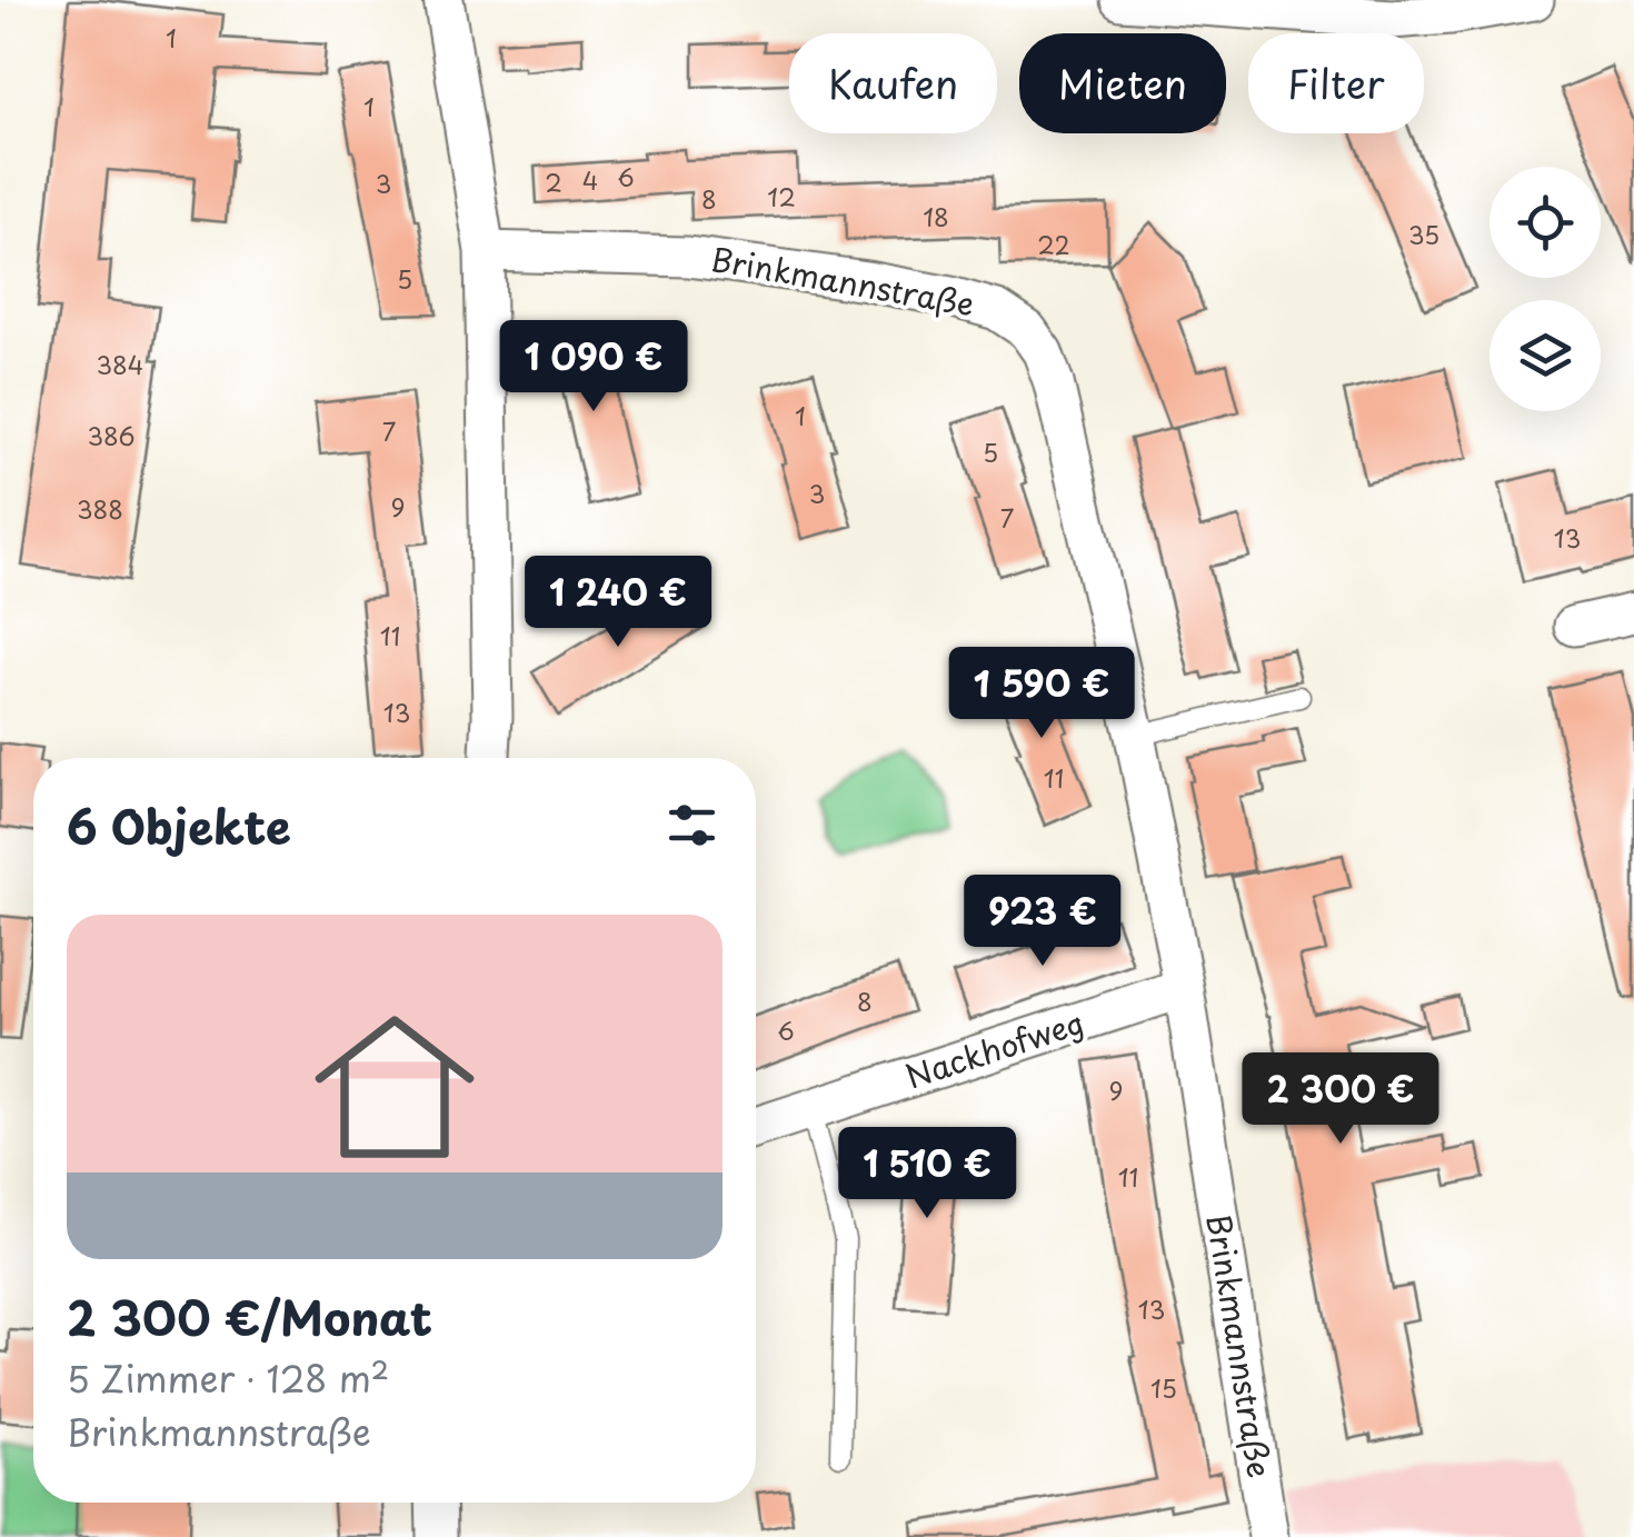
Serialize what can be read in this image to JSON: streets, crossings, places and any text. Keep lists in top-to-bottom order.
{
  "streets": {
    "street": ["Brinkmannstraße", "Nackhofweg"]
  },
  "crossings": [
    ["Brinkmannstraße", "Nackhofweg"]
  ],
  "house_numbers": [
    "1",
    "1",
    "6",
    "4",
    "2",
    "3",
    "12",
    "8",
    "18",
    "35",
    "22",
    "5",
    "384",
    "1",
    "7",
    "386",
    "5",
    "3",
    "9",
    "388",
    "7",
    "13",
    "11",
    "13",
    "11",
    "8",
    "6",
    "9",
    "11",
    "13",
    "15"
  ],
  "page": {
    "chip": ["Kaufen", "Mieten", "Filter"],
    "price": [
      "1 090 €",
      "1 240 €",
      "1 590 €",
      "923 €",
      "2 300 €",
      "1 510 €"
    ],
    "heading": "6 Objekte",
    "list": [
      {
        "name": "2 300 €/Monat",
        "note": "5 Zimmer · 128 m² · Brinkmannstraße"
      }
    ]
  }
}
